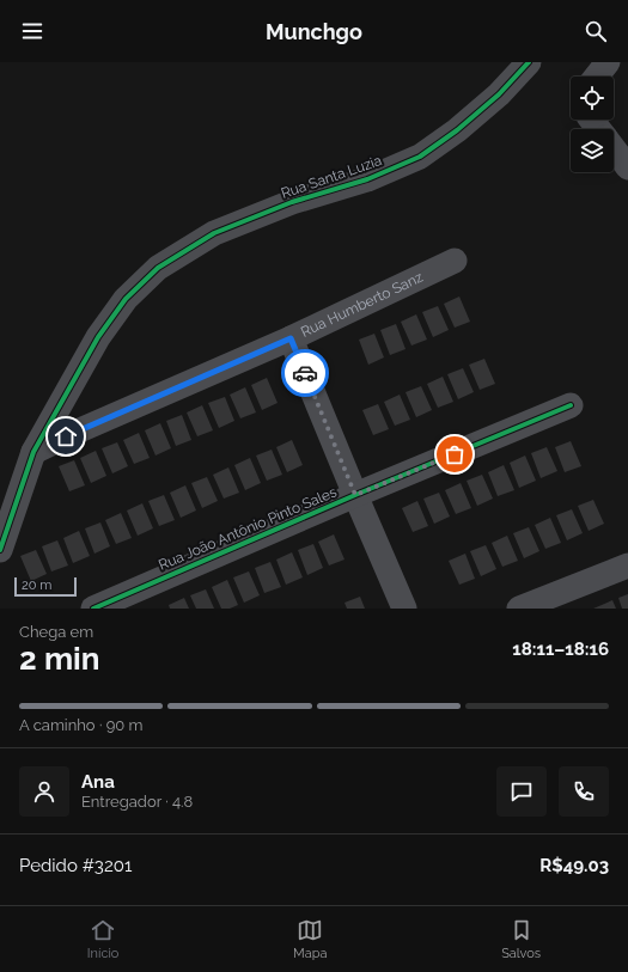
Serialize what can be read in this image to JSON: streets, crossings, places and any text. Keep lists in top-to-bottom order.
{
  "streets": {
    "street": ["Rua Santa Luzia", "Rua Humberto Sanz", "Rua João Antônio Pinto Sales"]
  },
  "crossings": [
    ["Rua Santa Luzia", "Rua Humberto Sanz"]
  ],
  "scale_bar": "20 m",
  "page": {
    "header": "Munchgo",
    "scale": "20 m",
    "heading": ["2 min", "Chega em", "18:11–18:16"],
    "panel": [
      "Ana",
      "Entregador · 4.8",
      "Pedido #3201",
      "R$49.03"
    ],
    "bar": "A caminho · 90 m",
    "tabs": ["Início", "Mapa", "Salvos"]
  }
}
